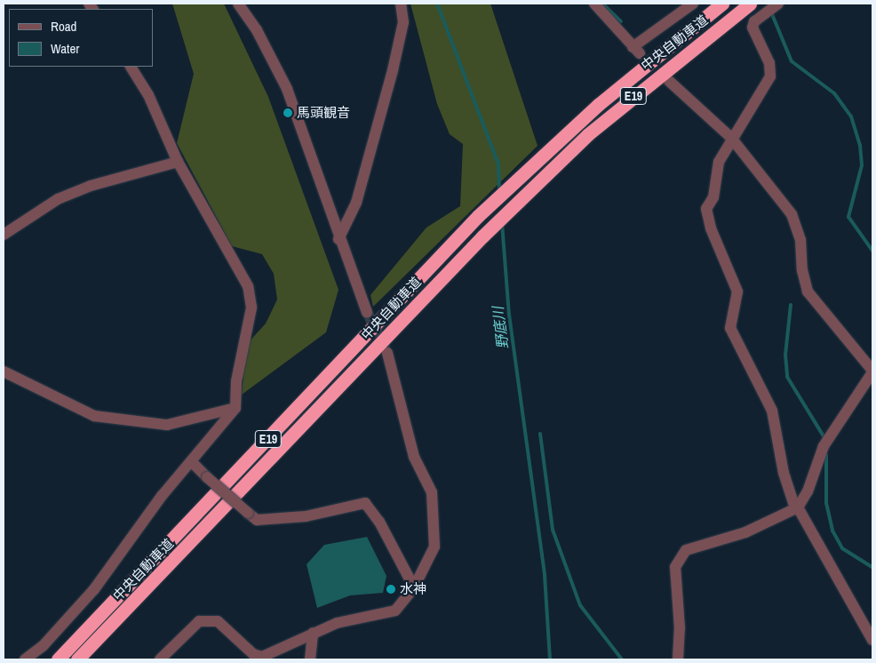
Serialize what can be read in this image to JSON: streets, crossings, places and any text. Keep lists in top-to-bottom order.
{
  "streets": {
    "highway": ["中央自動車道", "E19"]
  },
  "water": ["野底川"],
  "places": ["馬頭観音", "水神"],
  "legend": ["Road", "Water"]
}
